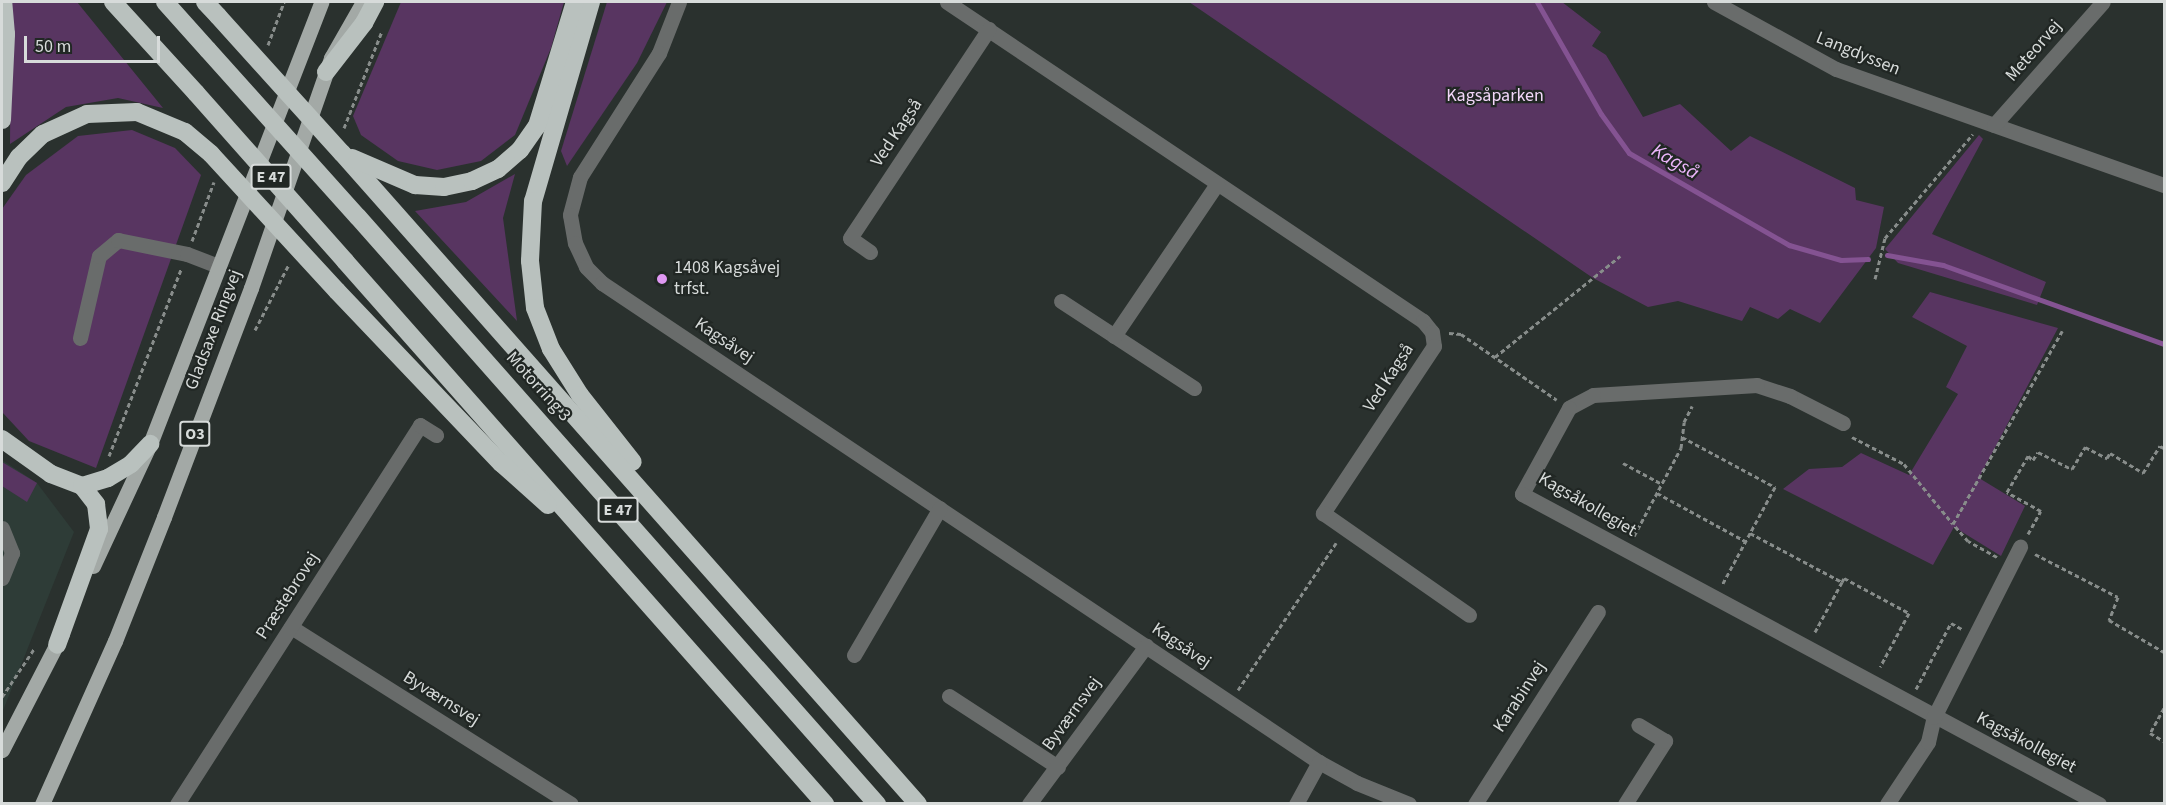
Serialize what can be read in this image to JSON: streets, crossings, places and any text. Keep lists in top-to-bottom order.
{
  "streets": {
    "highway": ["E 47", "Motorring 3"],
    "main road": ["Gladsaxe Ringvej", "O3"],
    "street": [
      "Meteorvej",
      "Langdyssen",
      "Ved Kagså",
      "Kagsåvej",
      "Kagsåkollegiet",
      "Præstebrovej",
      "Karabinvej",
      "Byværnsvej"
    ]
  },
  "crossings": [
    ["Meteorvej", "Langdyssen"],
    ["Kagsåvej", "Byværnsvej"],
    ["Præstebrovej", "Byværnsvej"]
  ],
  "water": ["Kagså"],
  "parks": ["Kagsåparken"],
  "places": ["1408 Kagsåvej trfst."],
  "scale_bar": "50 m"
}
